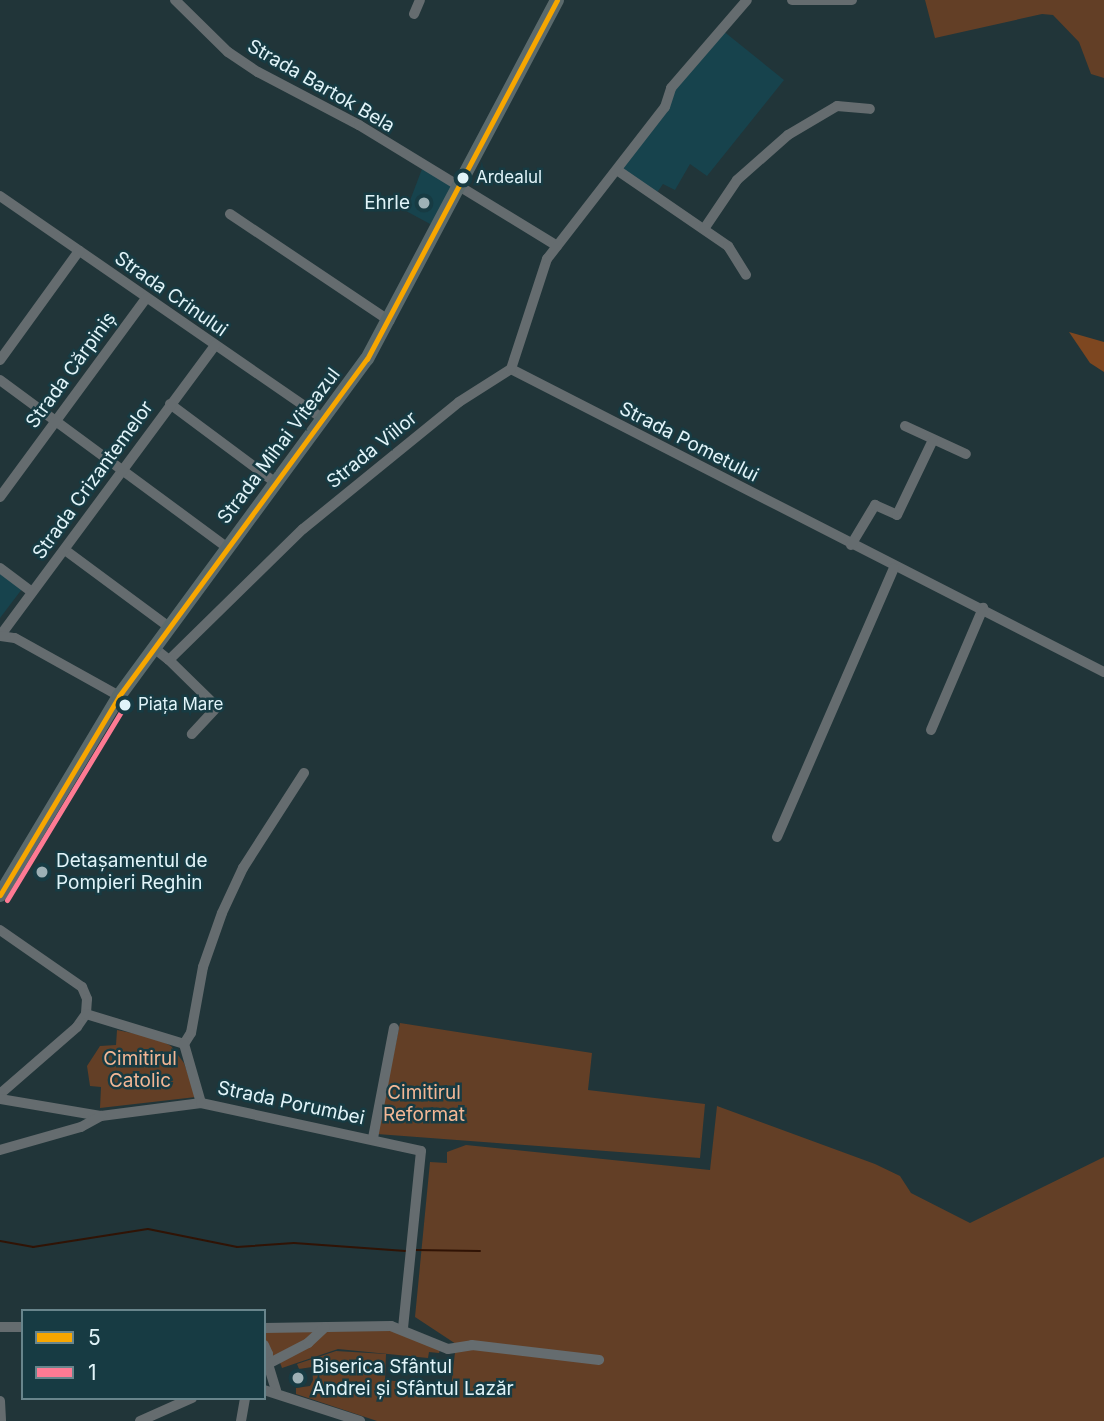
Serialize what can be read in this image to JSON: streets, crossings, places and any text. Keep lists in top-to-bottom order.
{
  "streets": {
    "highway": ["Strada Mihai Viteazul"],
    "street": [
      "Strada Bartok Bela",
      "Strada Crinului",
      "Strada Cărpiniș",
      "Strada Pometului",
      "Strada Viilor",
      "Strada Crizantemelor",
      "Strada Porumbei"
    ]
  },
  "crossings": [
    ["Strada Bartok Bela", "Strada Mihai Viteazul"],
    ["Strada Crinului", "Strada Cărpiniș"],
    ["Strada Crinului", "Strada Mihai Viteazul"],
    ["Strada Crinului", "Strada Crizantemelor"],
    ["Strada Pometului", "Strada Viilor"]
  ],
  "parks": ["Cimitirul Catolic", "Cimitirul Reformat"],
  "places": [
    "Ardealul",
    "Ehrle",
    "Piața Mare",
    "Detașamentul de Pompieri Reghin",
    "Biserica Sfântul Andrei și Sfântul Lazăr"
  ],
  "lines": ["transit line 5", "transit line 1"],
  "legend": ["5", "1"]
}
